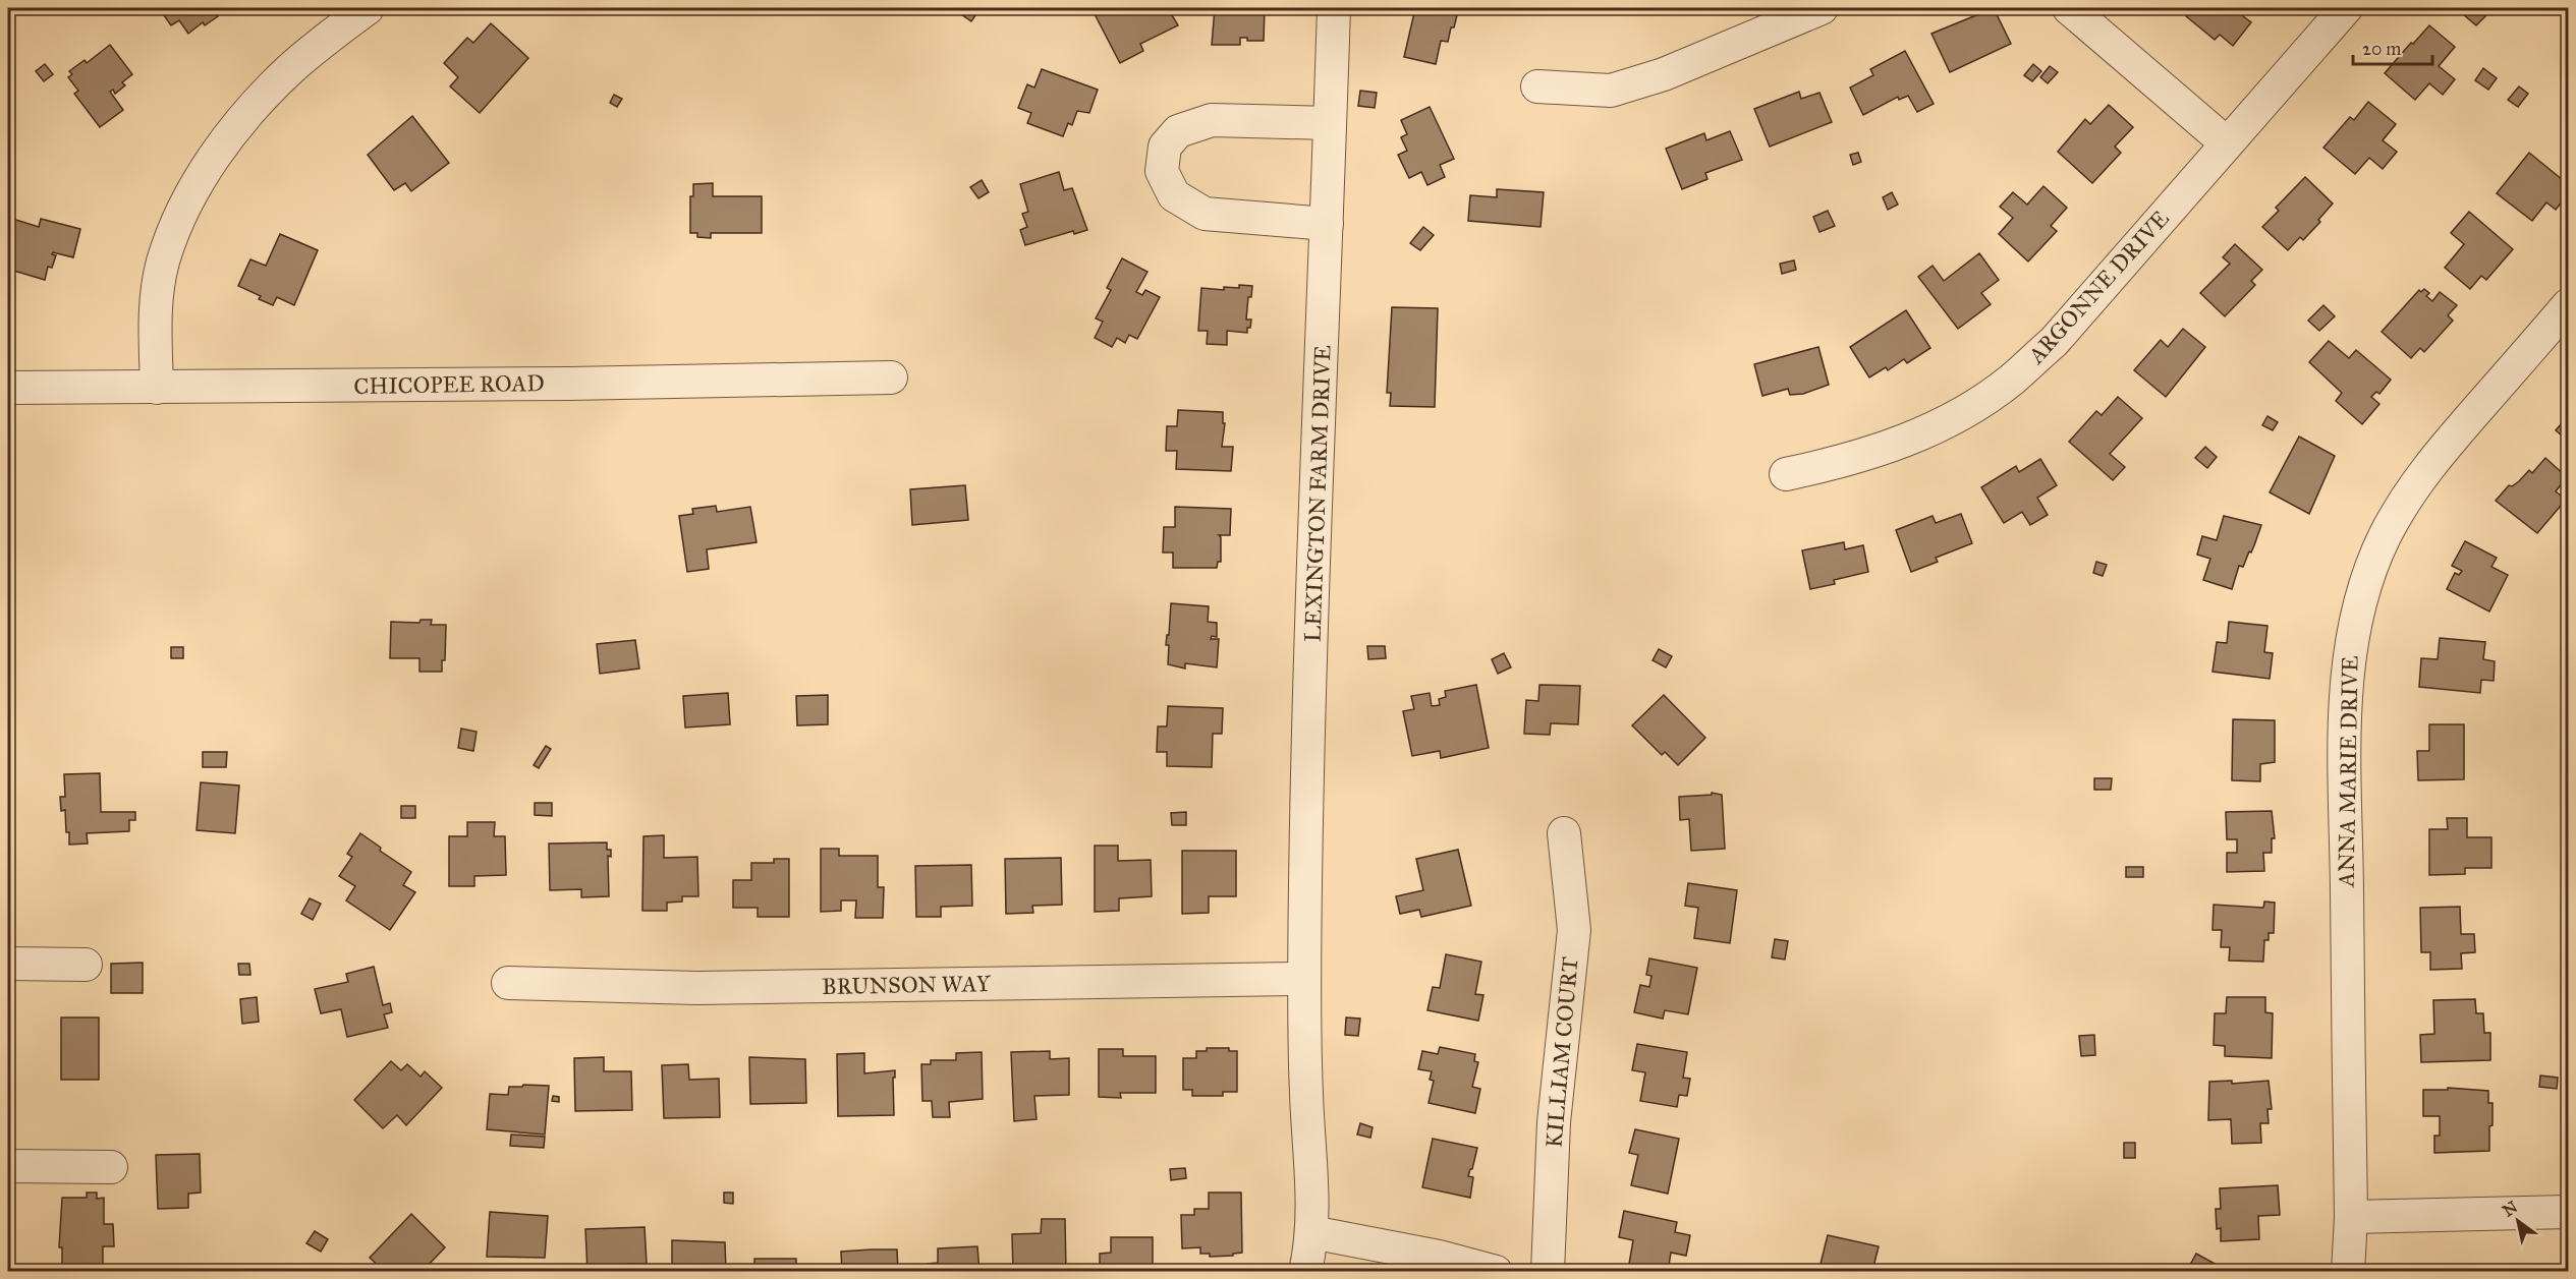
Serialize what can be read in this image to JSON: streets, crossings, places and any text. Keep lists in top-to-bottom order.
{
  "streets": {
    "street": [
      "ARGONNE DRIVE",
      "CHICOPEE ROAD",
      "LEXINGTON FARM DRIVE",
      "ANNA MARIE DRIVE",
      "BRUNSON WAY",
      "KILLIAM COURT"
    ]
  },
  "crossings": [
    ["LEXINGTON FARM DRIVE", "BRUNSON WAY"]
  ],
  "scale_bar": "20 m",
  "north": "top left"
}
